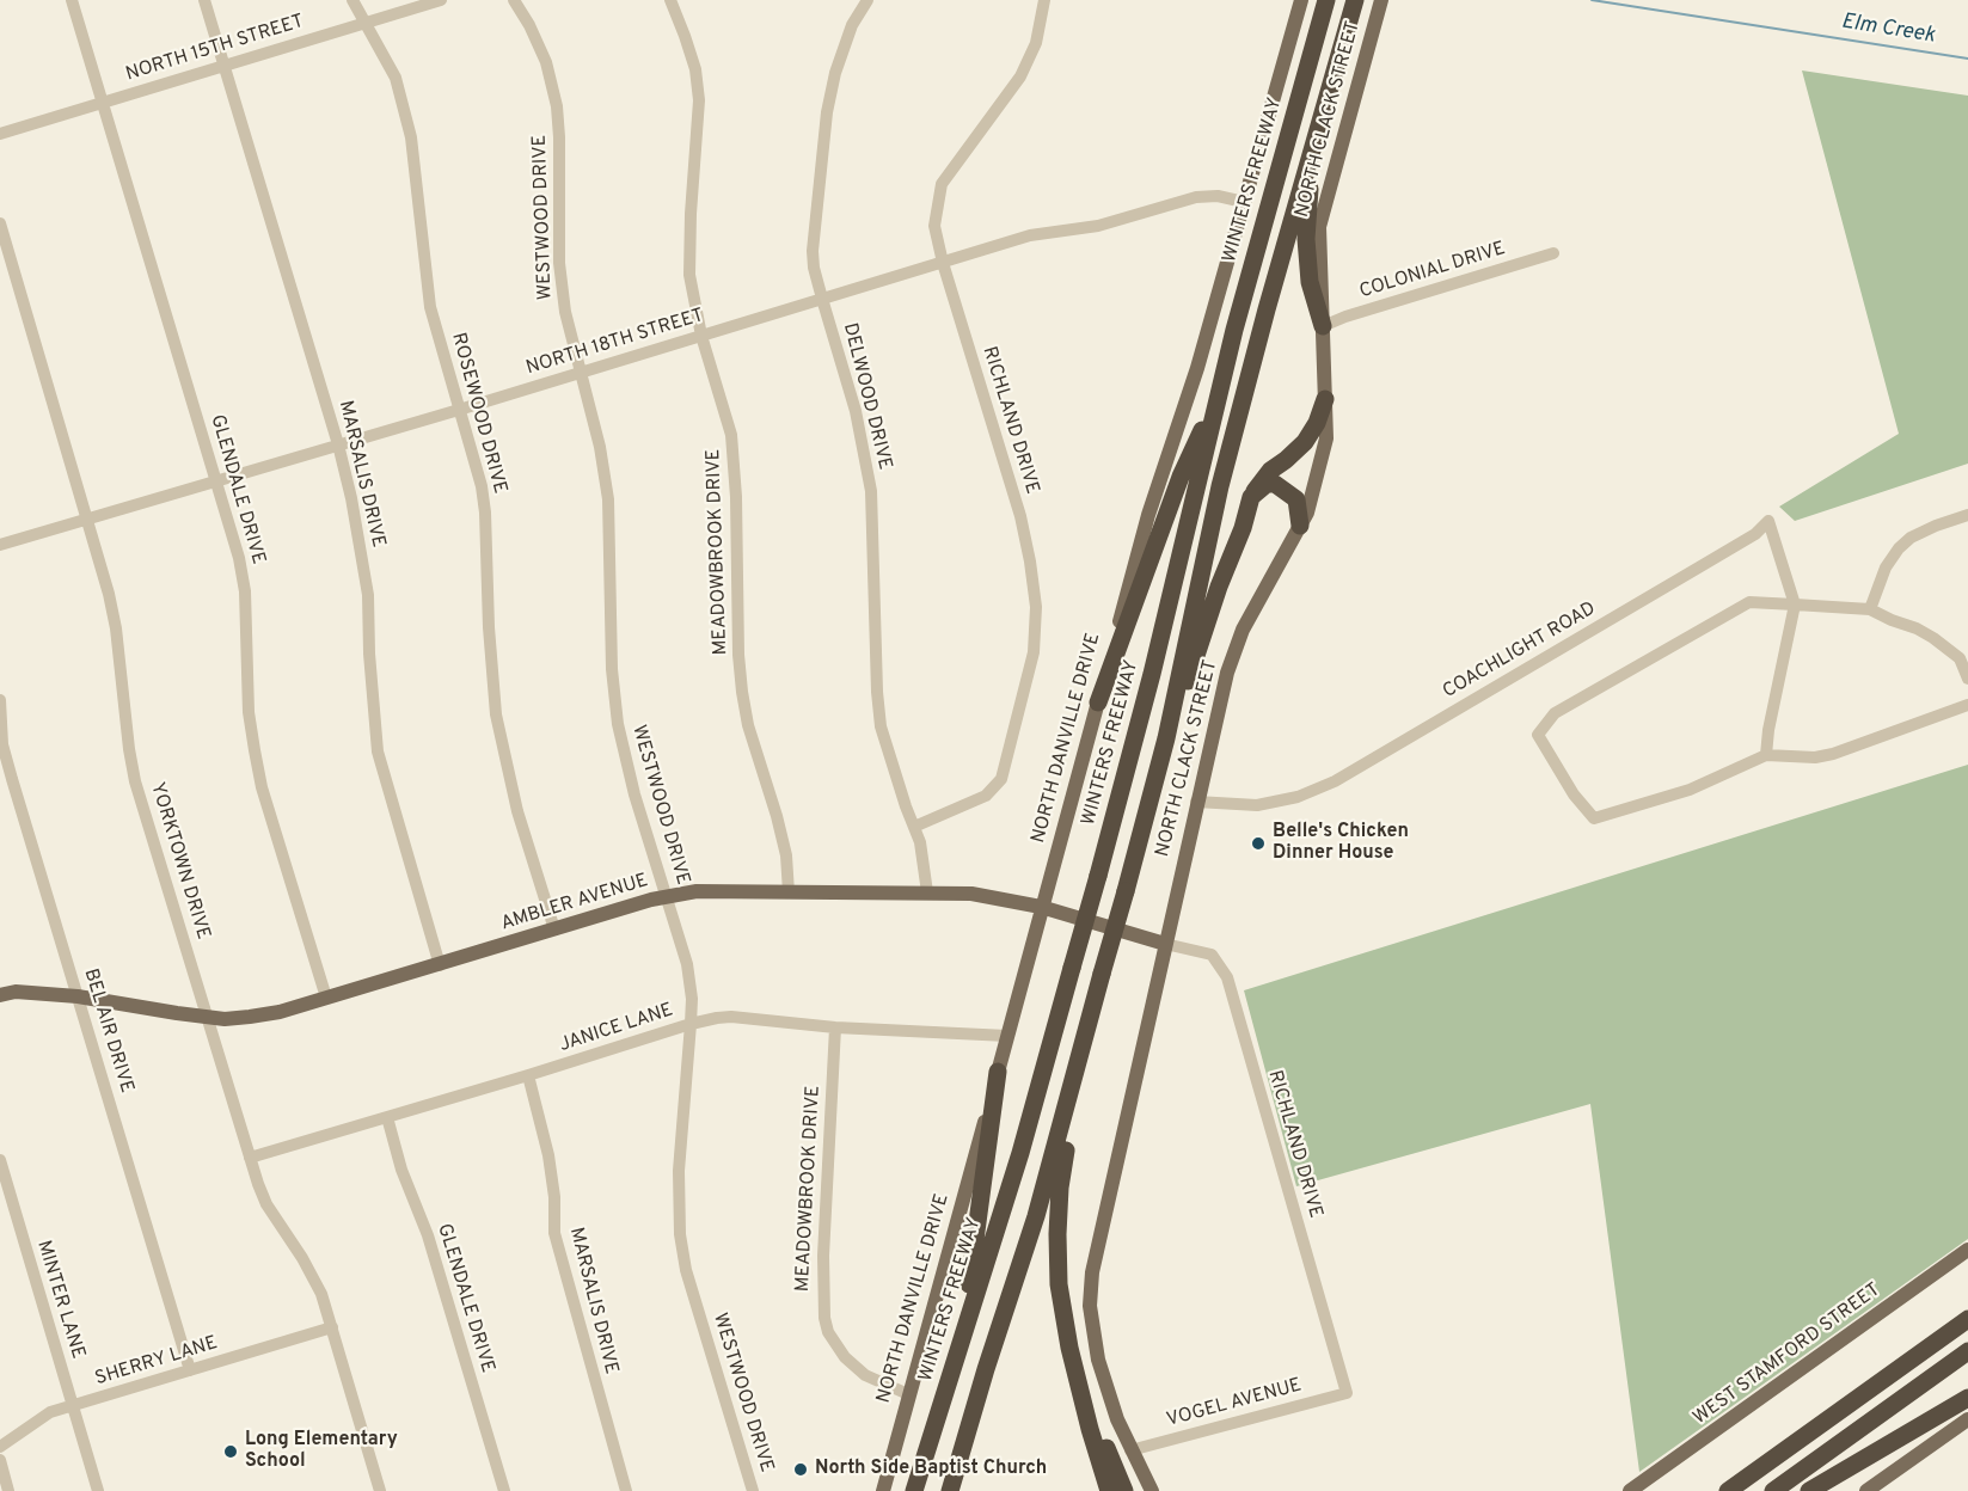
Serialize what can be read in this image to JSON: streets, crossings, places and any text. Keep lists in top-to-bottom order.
{
  "streets": {
    "highway": ["WINTERS FREEWAY"],
    "main road": [
      "NORTH CLACK STREET",
      "NORTH DANVILLE DRIVE",
      "AMBLER AVENUE",
      "WEST STAMFORD STREET"
    ],
    "street": [
      "NORTH 15TH STREET",
      "WESTWOOD DRIVE",
      "COLONIAL DRIVE",
      "NORTH 18TH STREET",
      "DELWOOD DRIVE",
      "ROSEWOOD DRIVE",
      "RICHLAND DRIVE",
      "MARSALIS DRIVE",
      "GLENDALE DRIVE",
      "MEADOWBROOK DRIVE",
      "COACHLIGHT ROAD",
      "YORKTOWN DRIVE",
      "JANICE LANE",
      "BEL AIR DRIVE",
      "MINTER LANE",
      "SHERRY LANE",
      "VOGEL AVENUE"
    ]
  },
  "crossings": [
    ["NORTH 15TH STREET", "ROSEWOOD DRIVE"],
    ["NORTH 15TH STREET", "MARSALIS DRIVE"],
    ["NORTH 15TH STREET", "GLENDALE DRIVE"],
    ["NORTH CLACK STREET", "COLONIAL DRIVE"],
    ["NORTH CLACK STREET", "RICHLAND DRIVE"],
    ["NORTH CLACK STREET", "COACHLIGHT ROAD"],
    ["NORTH CLACK STREET", "AMBLER AVENUE"],
    ["NORTH CLACK STREET", "VOGEL AVENUE"],
    ["WESTWOOD DRIVE", "NORTH 18TH STREET"],
    ["WESTWOOD DRIVE", "AMBLER AVENUE"],
    ["WESTWOOD DRIVE", "JANICE LANE"],
    ["NORTH 18TH STREET", "DELWOOD DRIVE"],
    ["NORTH 18TH STREET", "ROSEWOOD DRIVE"],
    ["NORTH 18TH STREET", "RICHLAND DRIVE"],
    ["NORTH 18TH STREET", "MARSALIS DRIVE"],
    ["NORTH 18TH STREET", "GLENDALE DRIVE"],
    ["NORTH 18TH STREET", "MEADOWBROOK DRIVE"],
    ["NORTH 18TH STREET", "NORTH DANVILLE DRIVE"],
    ["NORTH 18TH STREET", "YORKTOWN DRIVE"],
    ["DELWOOD DRIVE", "RICHLAND DRIVE"],
    ["DELWOOD DRIVE", "AMBLER AVENUE"],
    ["ROSEWOOD DRIVE", "AMBLER AVENUE"],
    ["RICHLAND DRIVE", "AMBLER AVENUE"],
    ["RICHLAND DRIVE", "VOGEL AVENUE"],
    ["MARSALIS DRIVE", "AMBLER AVENUE"],
    ["MARSALIS DRIVE", "JANICE LANE"],
    ["GLENDALE DRIVE", "AMBLER AVENUE"],
    ["GLENDALE DRIVE", "JANICE LANE"],
    ["MEADOWBROOK DRIVE", "NORTH DANVILLE DRIVE"],
    ["MEADOWBROOK DRIVE", "AMBLER AVENUE"],
    ["MEADOWBROOK DRIVE", "JANICE LANE"],
    ["NORTH DANVILLE DRIVE", "AMBLER AVENUE"],
    ["NORTH DANVILLE DRIVE", "JANICE LANE"],
    ["YORKTOWN DRIVE", "AMBLER AVENUE"],
    ["YORKTOWN DRIVE", "JANICE LANE"],
    ["YORKTOWN DRIVE", "SHERRY LANE"],
    ["AMBLER AVENUE", "BEL AIR DRIVE"],
    ["BEL AIR DRIVE", "SHERRY LANE"],
    ["MINTER LANE", "SHERRY LANE"]
  ],
  "water": ["Elm Creek"],
  "places": ["Belle's Chicken Dinner House", "Long Elementary School", "North Side Baptist Church"]
}
